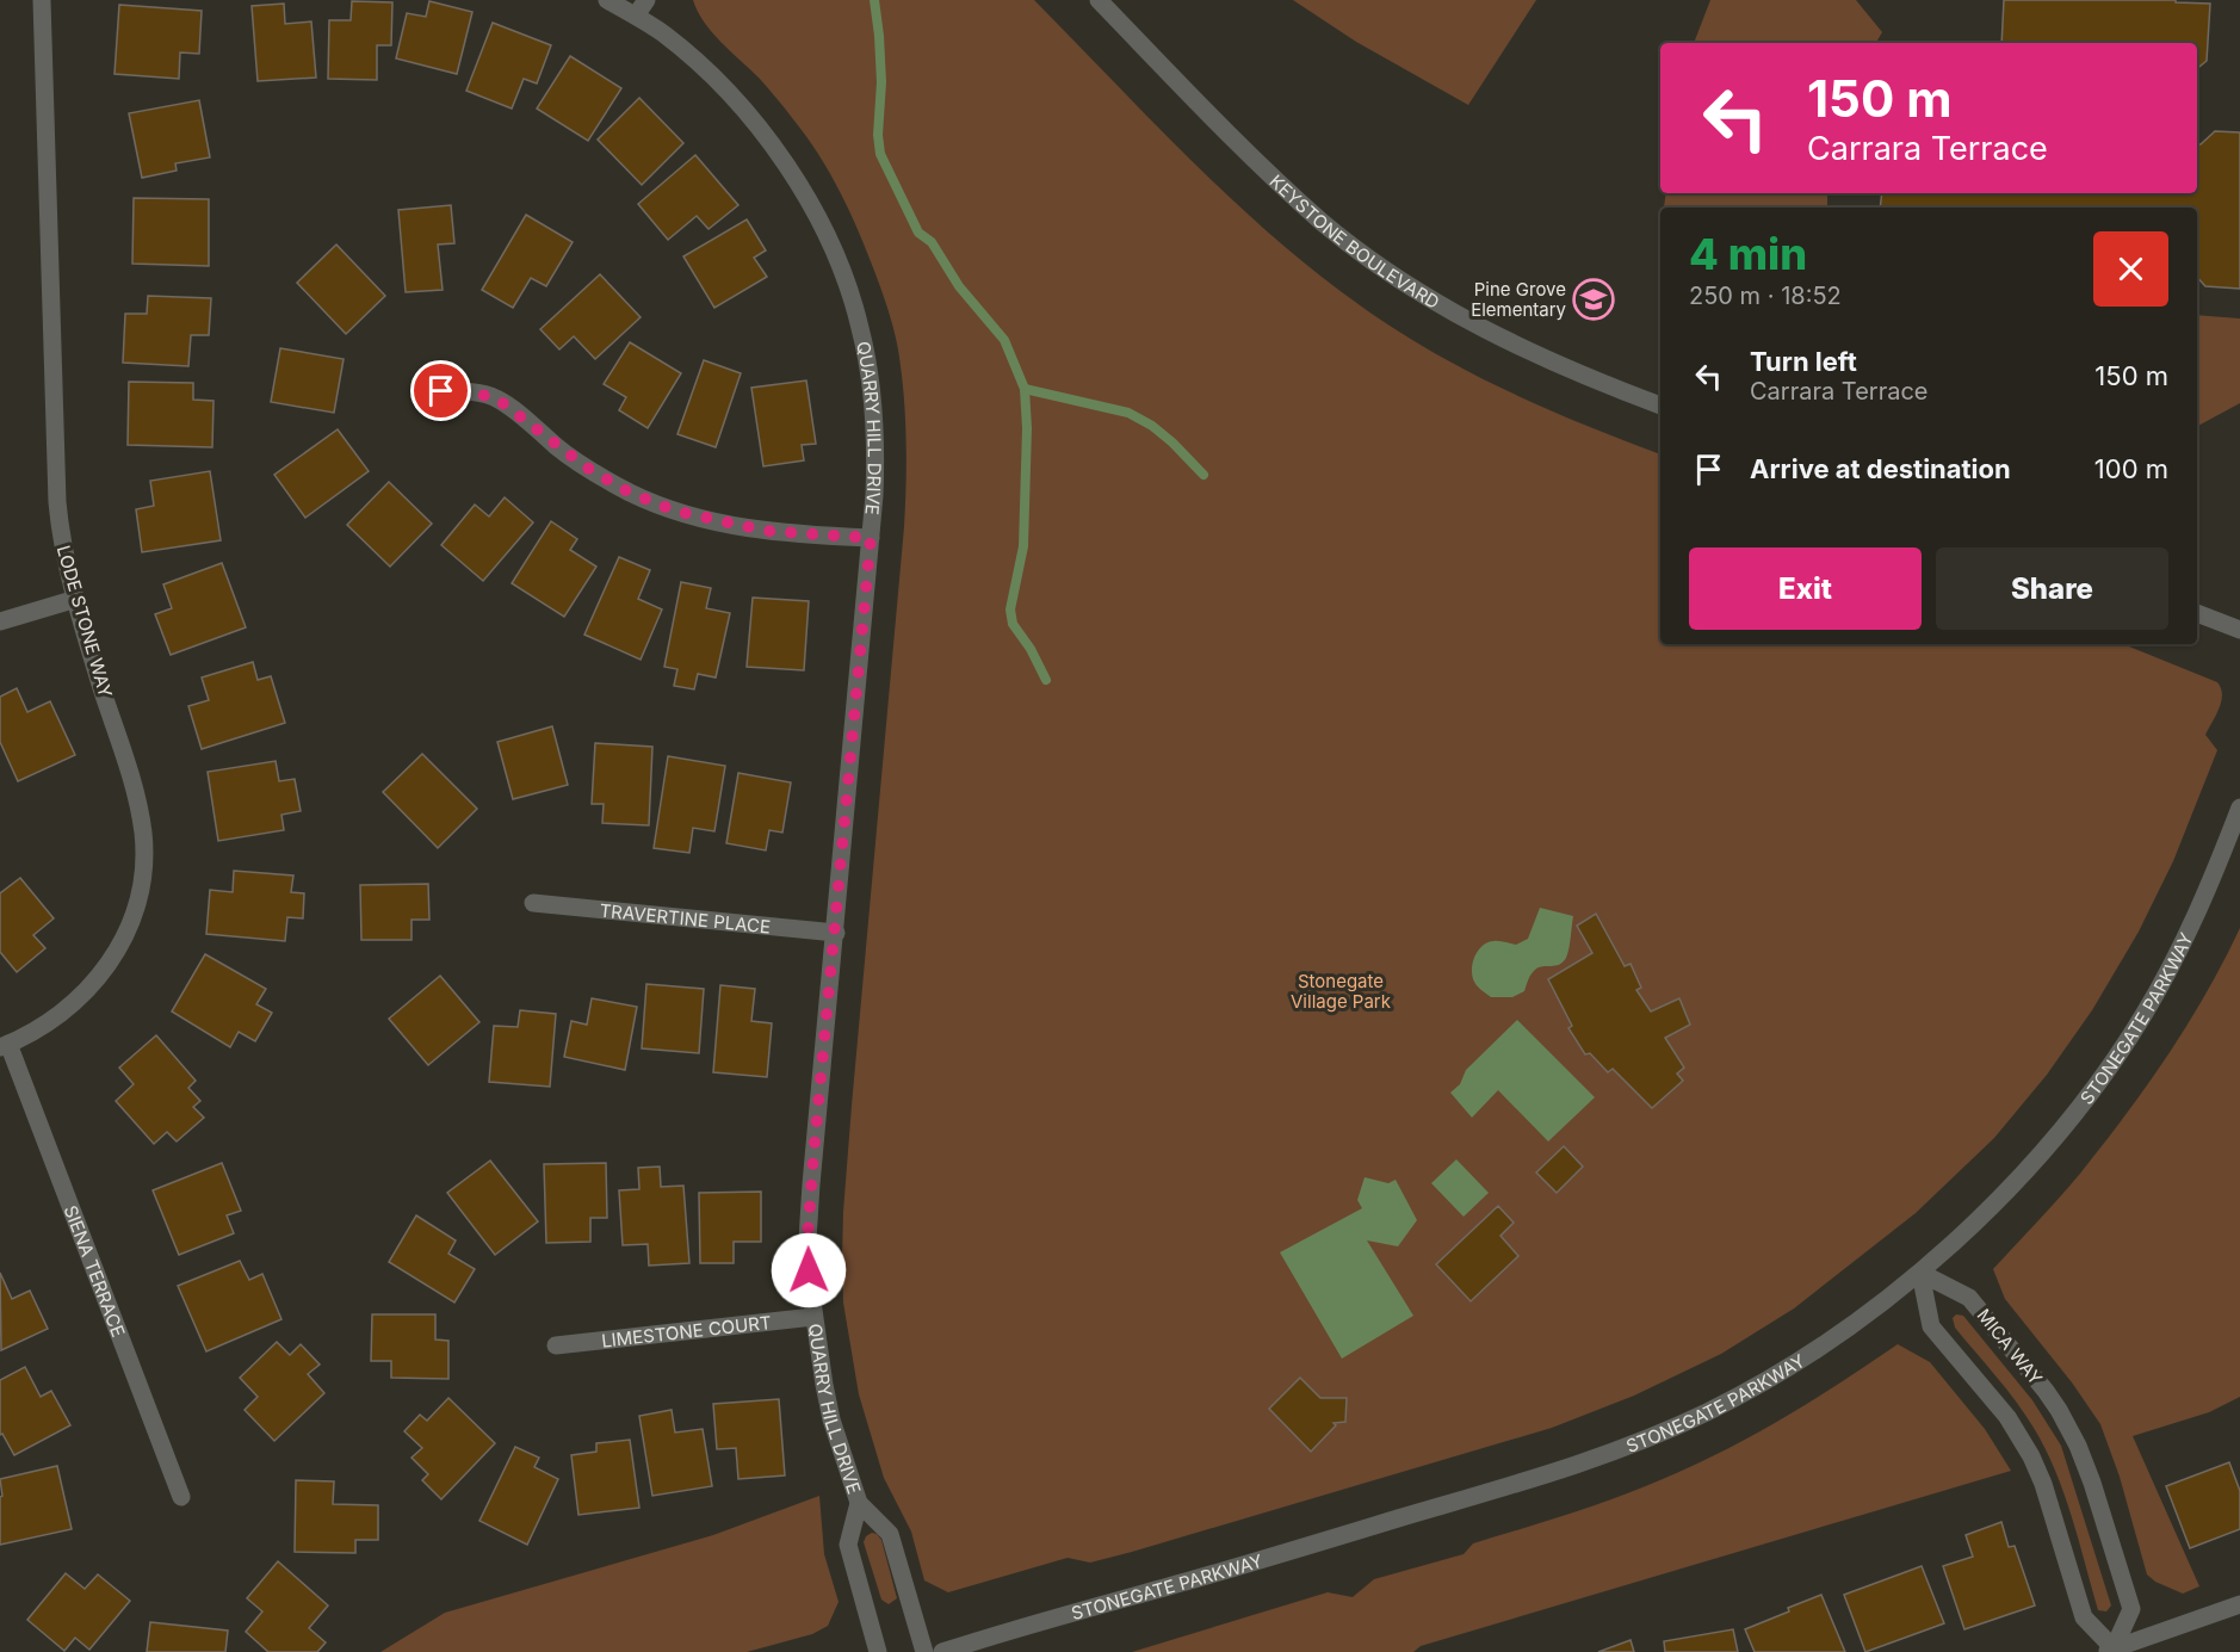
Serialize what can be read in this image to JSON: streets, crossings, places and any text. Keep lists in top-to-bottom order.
{
  "streets": {
    "street": [
      "KEYSTONE BOULEVARD",
      "QUARRY HILL DRIVE",
      "LODE STONE WAY",
      "TRAVERTINE PLACE",
      "STONEGATE PARKWAY",
      "SIENA TERRACE",
      "LIMESTONE COURT",
      "MICA WAY"
    ]
  },
  "crossings": [
    ["QUARRY HILL DRIVE", "TRAVERTINE PLACE"],
    ["QUARRY HILL DRIVE", "LIMESTONE COURT"],
    ["LODE STONE WAY", "SIENA TERRACE"],
    ["STONEGATE PARKWAY", "MICA WAY"]
  ],
  "parks": ["Stonegate Village Park"],
  "places": {
    "school or university": ["Pine Grove Elementary"]
  },
  "page": {
    "turn": ["150 m", "Carrara Terrace"],
    "heading": ["4 min", "250 m · 18:52"],
    "list": [
      {
        "name": "Turn left",
        "note": "Carrara Terrace",
        "value": "150 m"
      },
      {
        "name": "Arrive at destination",
        "value": "100 m"
      }
    ],
    "buttons": ["Exit", "Share"]
  }
}
